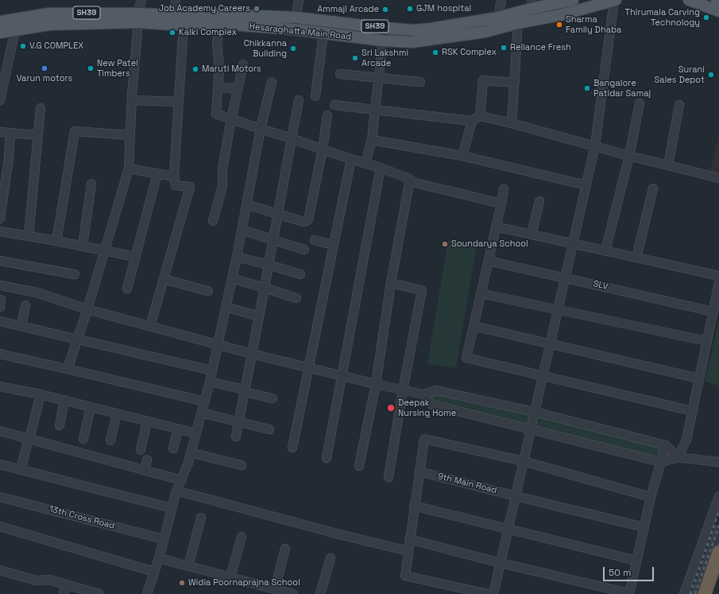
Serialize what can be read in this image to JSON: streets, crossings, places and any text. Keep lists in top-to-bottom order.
{
  "streets": {
    "main road": ["SH39", "Hesaraghatta Main Road"],
    "street": ["SLV", "9th Main Road", "13th Cross Road"]
  },
  "places": [
    "Job Academy Careers",
    "GJM hospital",
    "Ammaji Arcade",
    "Thirumala Carving Technology",
    "Sharma Family Dhaba",
    "Kalki Complex",
    "V.G COMPLEX",
    "Reliance Fresh",
    "Chikkanna Building",
    "RSK Complex",
    "Sri Lakshmi Arcade",
    "Varun motors",
    "New Patel Timbers",
    "Maruti Motors",
    "Surani Sales Depot",
    "Bangalore Patidar Samaj",
    "Soundarya School",
    "Deepak Nursing Home",
    "Widia Poornaprajna School"
  ],
  "scale_bar": "50 m"
}
